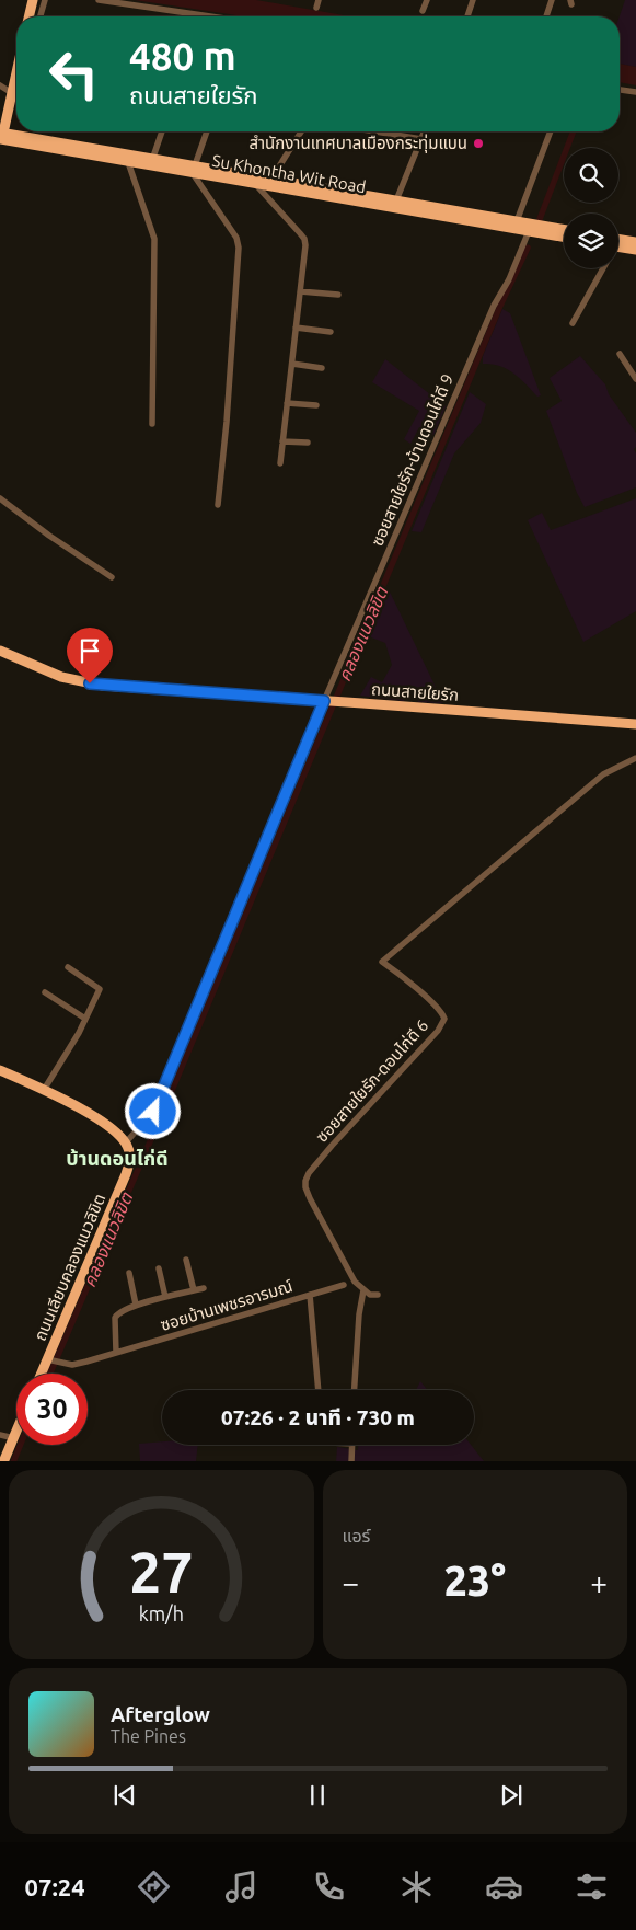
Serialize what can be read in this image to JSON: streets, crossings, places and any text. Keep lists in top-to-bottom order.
{
  "streets": {
    "street": [
      "Su Khontha Wit Road",
      "ซอยสายใยรัก-บ้านดอนไก่ดี 9",
      "ถนนสายใยรัก",
      "ซอยสายใยรัก-ดอนไก่ดี 6",
      "ถนนเลียบคลองแนวลิขิต",
      "ซอยบ้านเพชรอารมณ์"
    ]
  },
  "crossings": [
    ["Su Khontha Wit Road", "ซอยสายใยรัก-บ้านดอนไก่ดี 9"],
    ["ซอยสายใยรัก-บ้านดอนไก่ดี 9", "ถนนสายใยรัก"],
    ["ซอยสายใยรัก-บ้านดอนไก่ดี 9", "ถนนเลียบคลองแนวลิขิต"],
    ["ถนนเลียบคลองแนวลิขิต", "ซอยบ้านเพชรอารมณ์"]
  ],
  "districts": ["บ้านดอนไก่ดี"],
  "water": ["คลองแนวลิขิต"],
  "places": ["สำนักงานเทศบาลเมืองกระทุ่มแบน"],
  "page": {
    "turn": ["480 m", "ถนนสายใยรัก"],
    "limit": "30",
    "trip": "07:26 · 2 นาที · 730 m",
    "tile": "แอร์",
    "heat": ["−", "23°", "+"],
    "song": ["Afterglow", "The Pines"],
    "tabs": "07:24",
    "gauge": ["27", "km/h"]
  }
}
